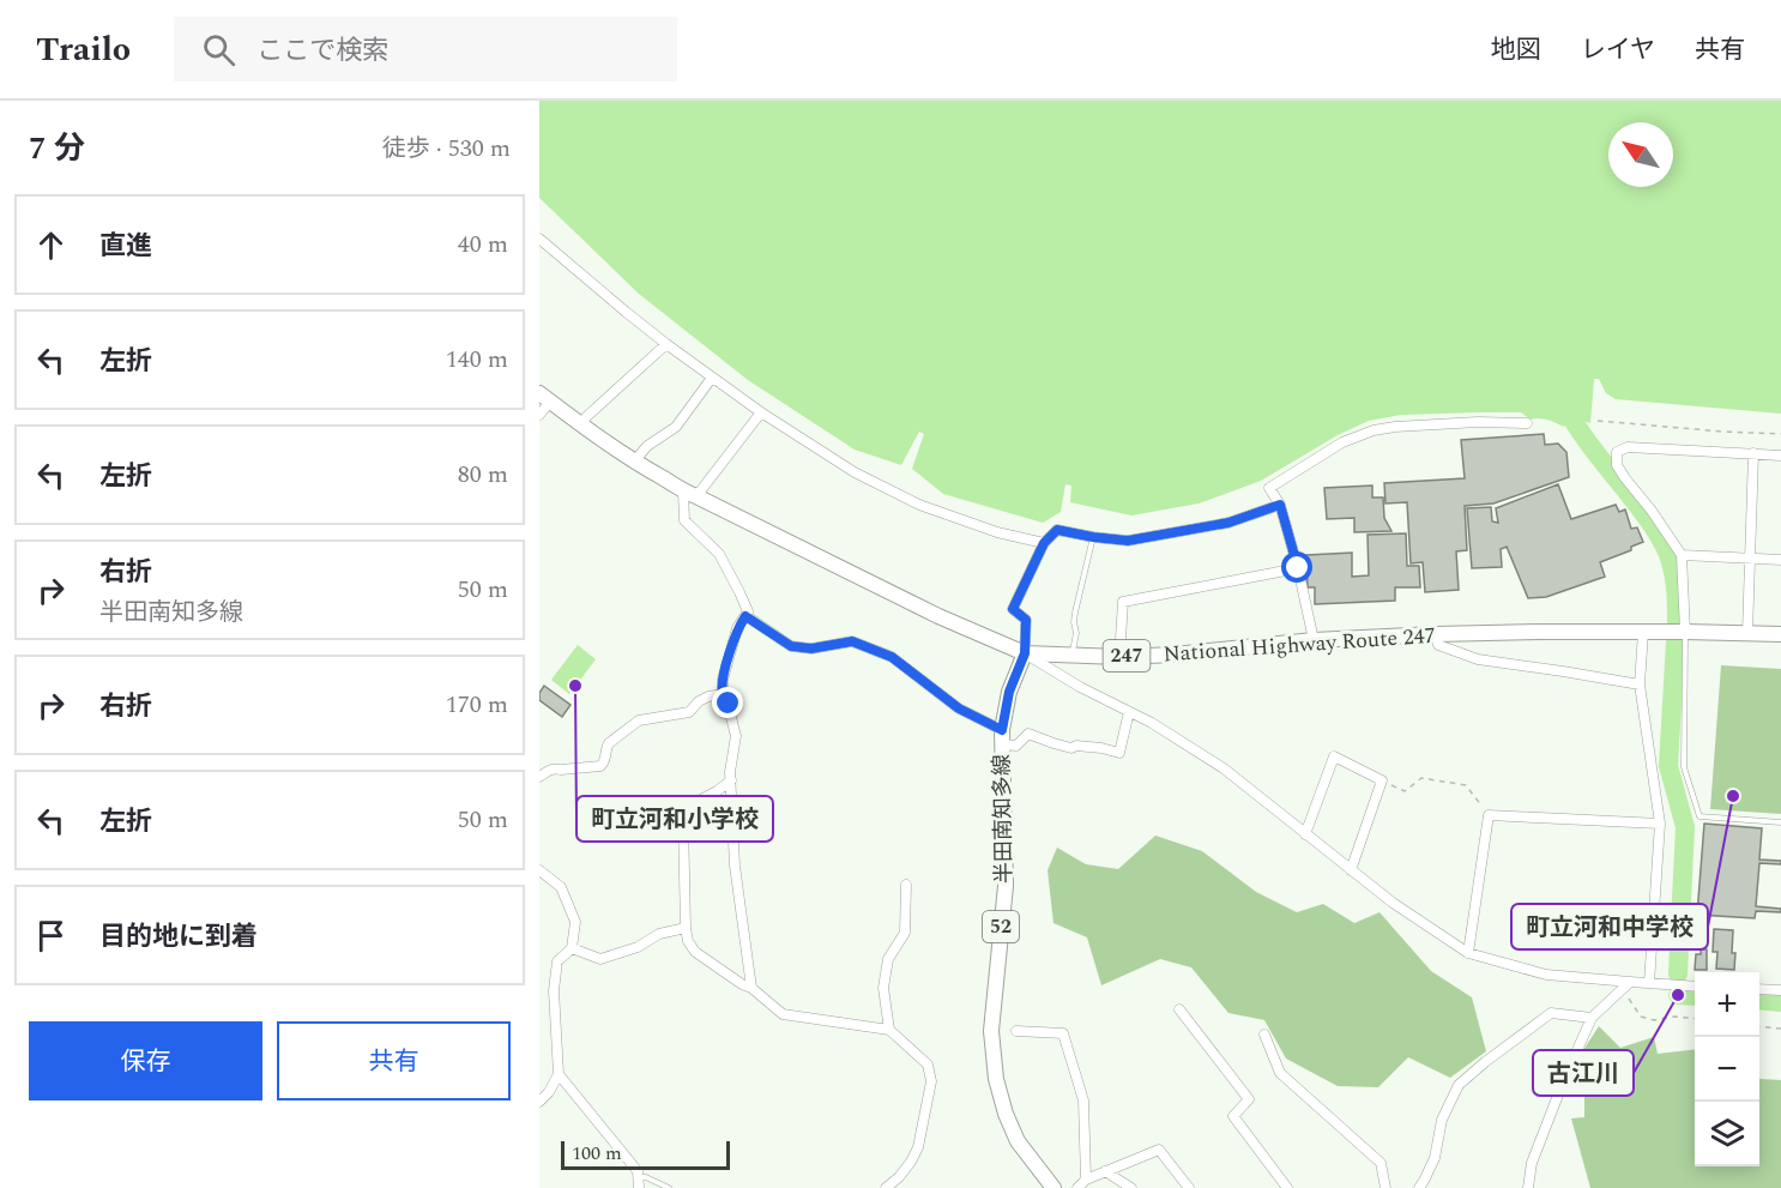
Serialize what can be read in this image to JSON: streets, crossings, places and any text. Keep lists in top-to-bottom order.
{
  "streets": {
    "main road": [
      "National Highway Route 247",
      "247",
      "半田南知多線",
      "52"
    ]
  },
  "crossings": [
    ["National Highway Route 247", "半田南知多線"]
  ],
  "places": ["町立河和小学校", "町立河和中学校", "古江川"],
  "scale_bar": "100 m",
  "north": "top left",
  "page": {
    "header": "Trailo",
    "search": "ここで検索",
    "nav": ["地図", "レイヤ", "共有"],
    "heading": ["7 分", "徒歩 · 530 m"],
    "list": [
      ["直進", "40 m"],
      ["左折", "140 m"],
      ["左折", "80 m"],
      ["右折", "半田南知多線", "50 m"],
      ["右折", "170 m"],
      ["左折", "50 m"],
      "目的地に到着"
    ],
    "map_buttons": ["+", "−"],
    "buttons": ["保存", "共有"],
    "scale": "100 m"
  }
}
